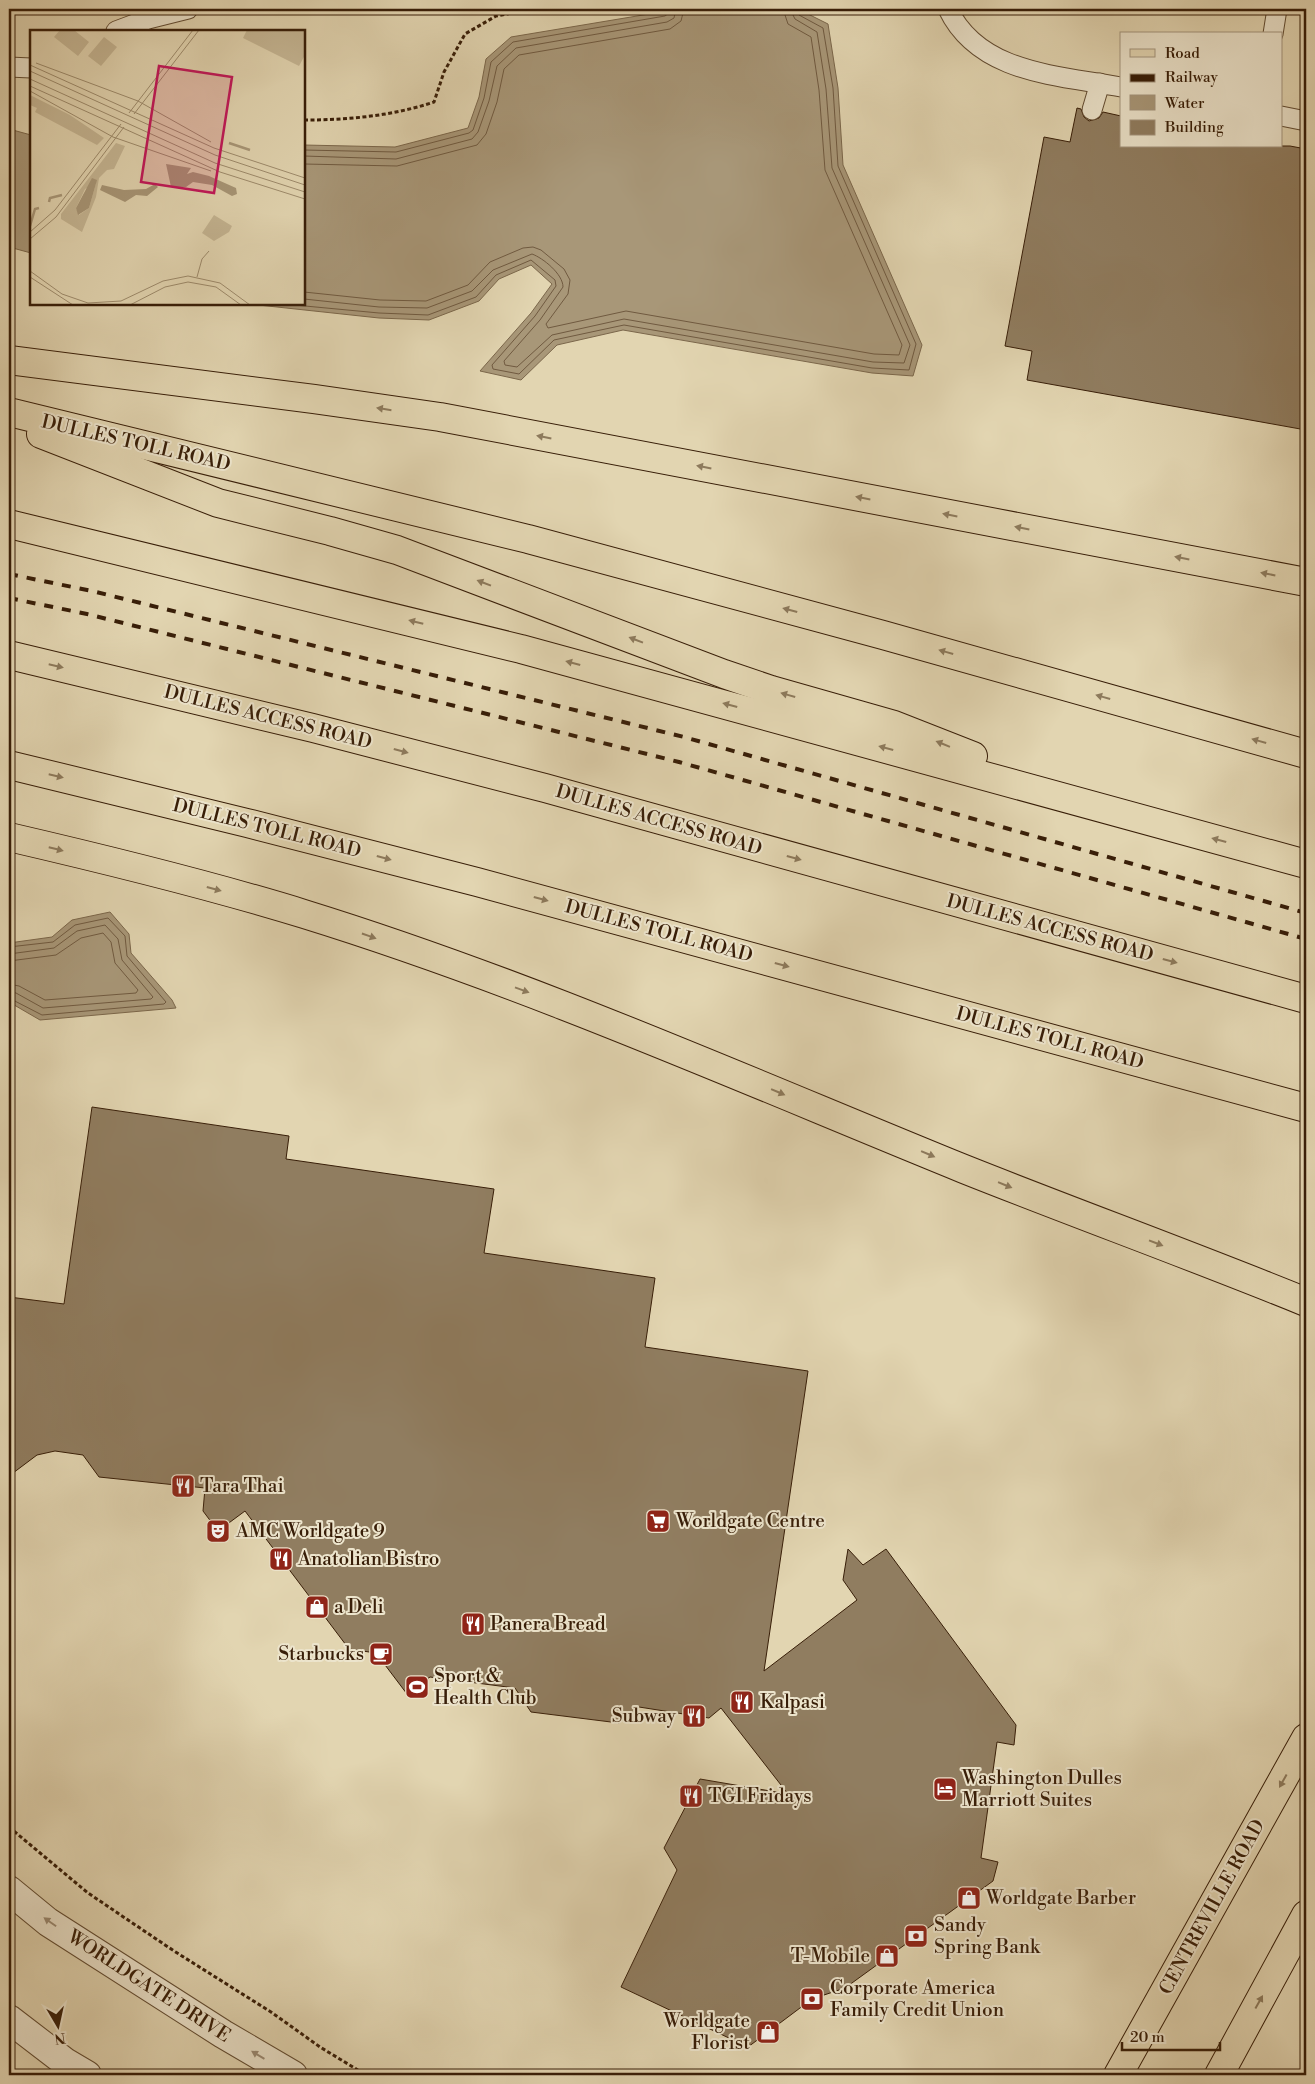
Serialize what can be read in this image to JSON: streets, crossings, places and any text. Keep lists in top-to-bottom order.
{
  "streets": {
    "main road": ["DULLES TOLL ROAD", "DULLES ACCESS ROAD", "CENTREVILLE ROAD"],
    "street": ["WORLDGATE DRIVE"]
  },
  "one_way": ["WORLDGATE DRIVE"],
  "places": {
    "restaurant": [
      "Tara Thai",
      "Anatolian Bistro",
      "Panera Bread",
      "Kalpasi",
      "Subway",
      "TGI Fridays"
    ],
    "supermarket": ["Worldgate Centre"],
    "theatre": ["AMC Worldgate 9"],
    "shop": [
      "a Deli",
      "Worldgate Barber",
      "T-Mobile",
      "Worldgate Florist"
    ],
    "cafe": ["Starbucks"],
    "sports": ["Sport & Health Club"],
    "hotel": ["Washington Dulles Marriott Suites"],
    "bank": ["Sandy Spring Bank", "Corporate America Family Credit Union"]
  },
  "legend": [
    "Road",
    "Railway",
    "Water",
    "Building"
  ],
  "scale_bar": "20 m",
  "north": "bottom"
}
